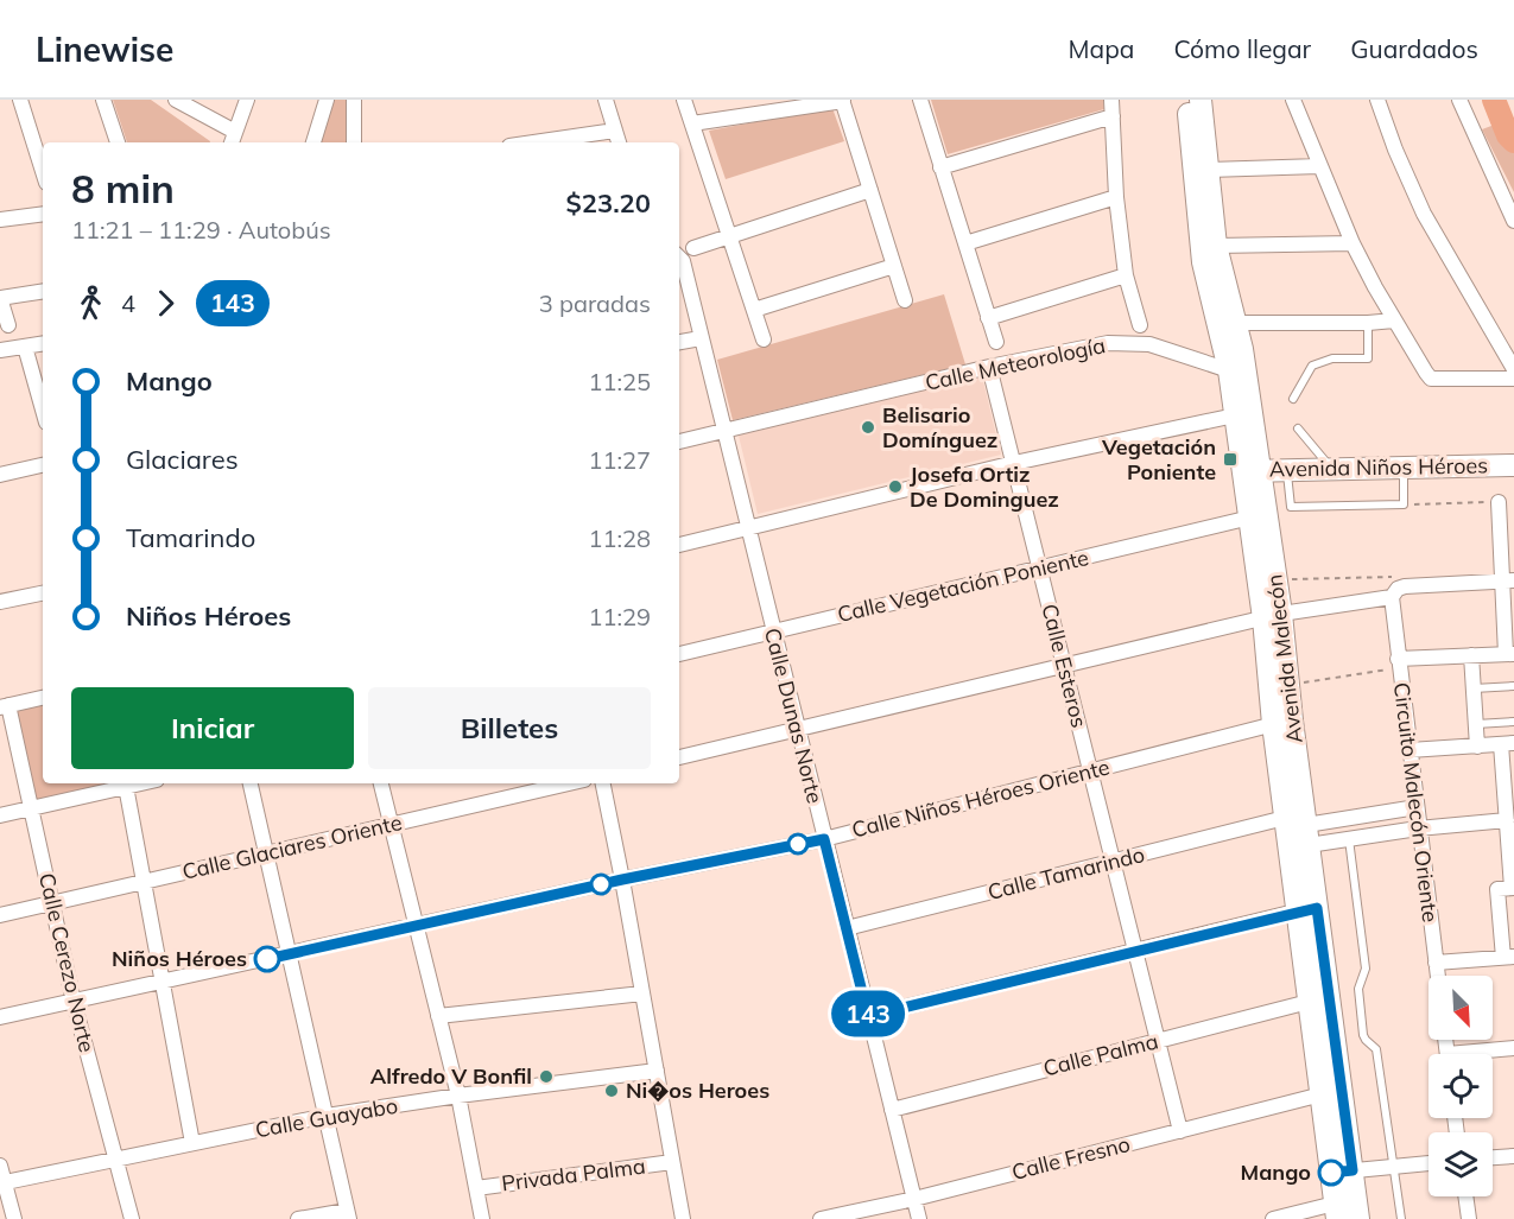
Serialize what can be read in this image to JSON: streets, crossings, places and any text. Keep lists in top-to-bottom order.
{
  "streets": {
    "street": [
      "Calle Meteorología",
      "Avenida Niños Héroes",
      "Calle Vegetación Poniente",
      "Avenida Malecón",
      "Calle Esteros",
      "Calle Dunas Norte",
      "Calle Niños Héroes Oriente",
      "Circuito Malecón Oriente",
      "Calle Glaciares Oriente",
      "Calle Tamarindo",
      "Calle Cerezo Norte",
      "Calle Palma",
      "Calle Guayabo",
      "Calle Fresno",
      "Privada Palma"
    ]
  },
  "crossings": [
    ["Calle Meteorología", "Avenida Malecón"],
    ["Calle Meteorología", "Calle Esteros"],
    ["Calle Meteorología", "Calle Dunas Norte"],
    ["Avenida Niños Héroes", "Avenida Malecón"],
    ["Calle Vegetación Poniente", "Avenida Malecón"],
    ["Calle Vegetación Poniente", "Calle Esteros"],
    ["Calle Vegetación Poniente", "Calle Dunas Norte"],
    ["Avenida Malecón", "Calle Niños Héroes Oriente"],
    ["Avenida Malecón", "Calle Tamarindo"],
    ["Avenida Malecón", "Calle Palma"],
    ["Avenida Malecón", "Calle Fresno"],
    ["Calle Esteros", "Calle Niños Héroes Oriente"],
    ["Calle Esteros", "Calle Tamarindo"],
    ["Calle Esteros", "Calle Palma"],
    ["Calle Esteros", "Calle Fresno"],
    ["Calle Dunas Norte", "Calle Niños Héroes Oriente"],
    ["Calle Dunas Norte", "Calle Tamarindo"],
    ["Calle Dunas Norte", "Calle Palma"],
    ["Calle Dunas Norte", "Calle Fresno"],
    ["Calle Niños Héroes Oriente", "Calle Cerezo Norte"],
    ["Calle Glaciares Oriente", "Calle Cerezo Norte"],
    ["Calle Cerezo Norte", "Calle Guayabo"]
  ],
  "places": {
    "other": [
      "Belisario Domínguez",
      "Josefa Ortiz De Dominguez",
      "Niños Héroes",
      "Alfredo V Bonfil",
      "Ni�os Heroes",
      "Mango"
    ],
    "transit": ["Vegetación Poniente"]
  },
  "lines": ["bus line 143"],
  "north": "bottom right",
  "page": {
    "header": "Linewise",
    "nav": ["Mapa", "Cómo llegar", "Guardados"],
    "on_map": "143",
    "heading": ["8 min", "11:21 – 11:29 · Autobús", "$23.20"],
    "legs": ["4", "143", "3 paradas"],
    "list": [
      {
        "name": "Mango",
        "value": "11:25"
      },
      {
        "name": "Glaciares",
        "value": "11:27"
      },
      {
        "name": "Tamarindo",
        "value": "11:28"
      },
      {
        "name": "Niños Héroes",
        "value": "11:29"
      }
    ],
    "buttons": ["Iniciar", "Billetes"]
  }
}
